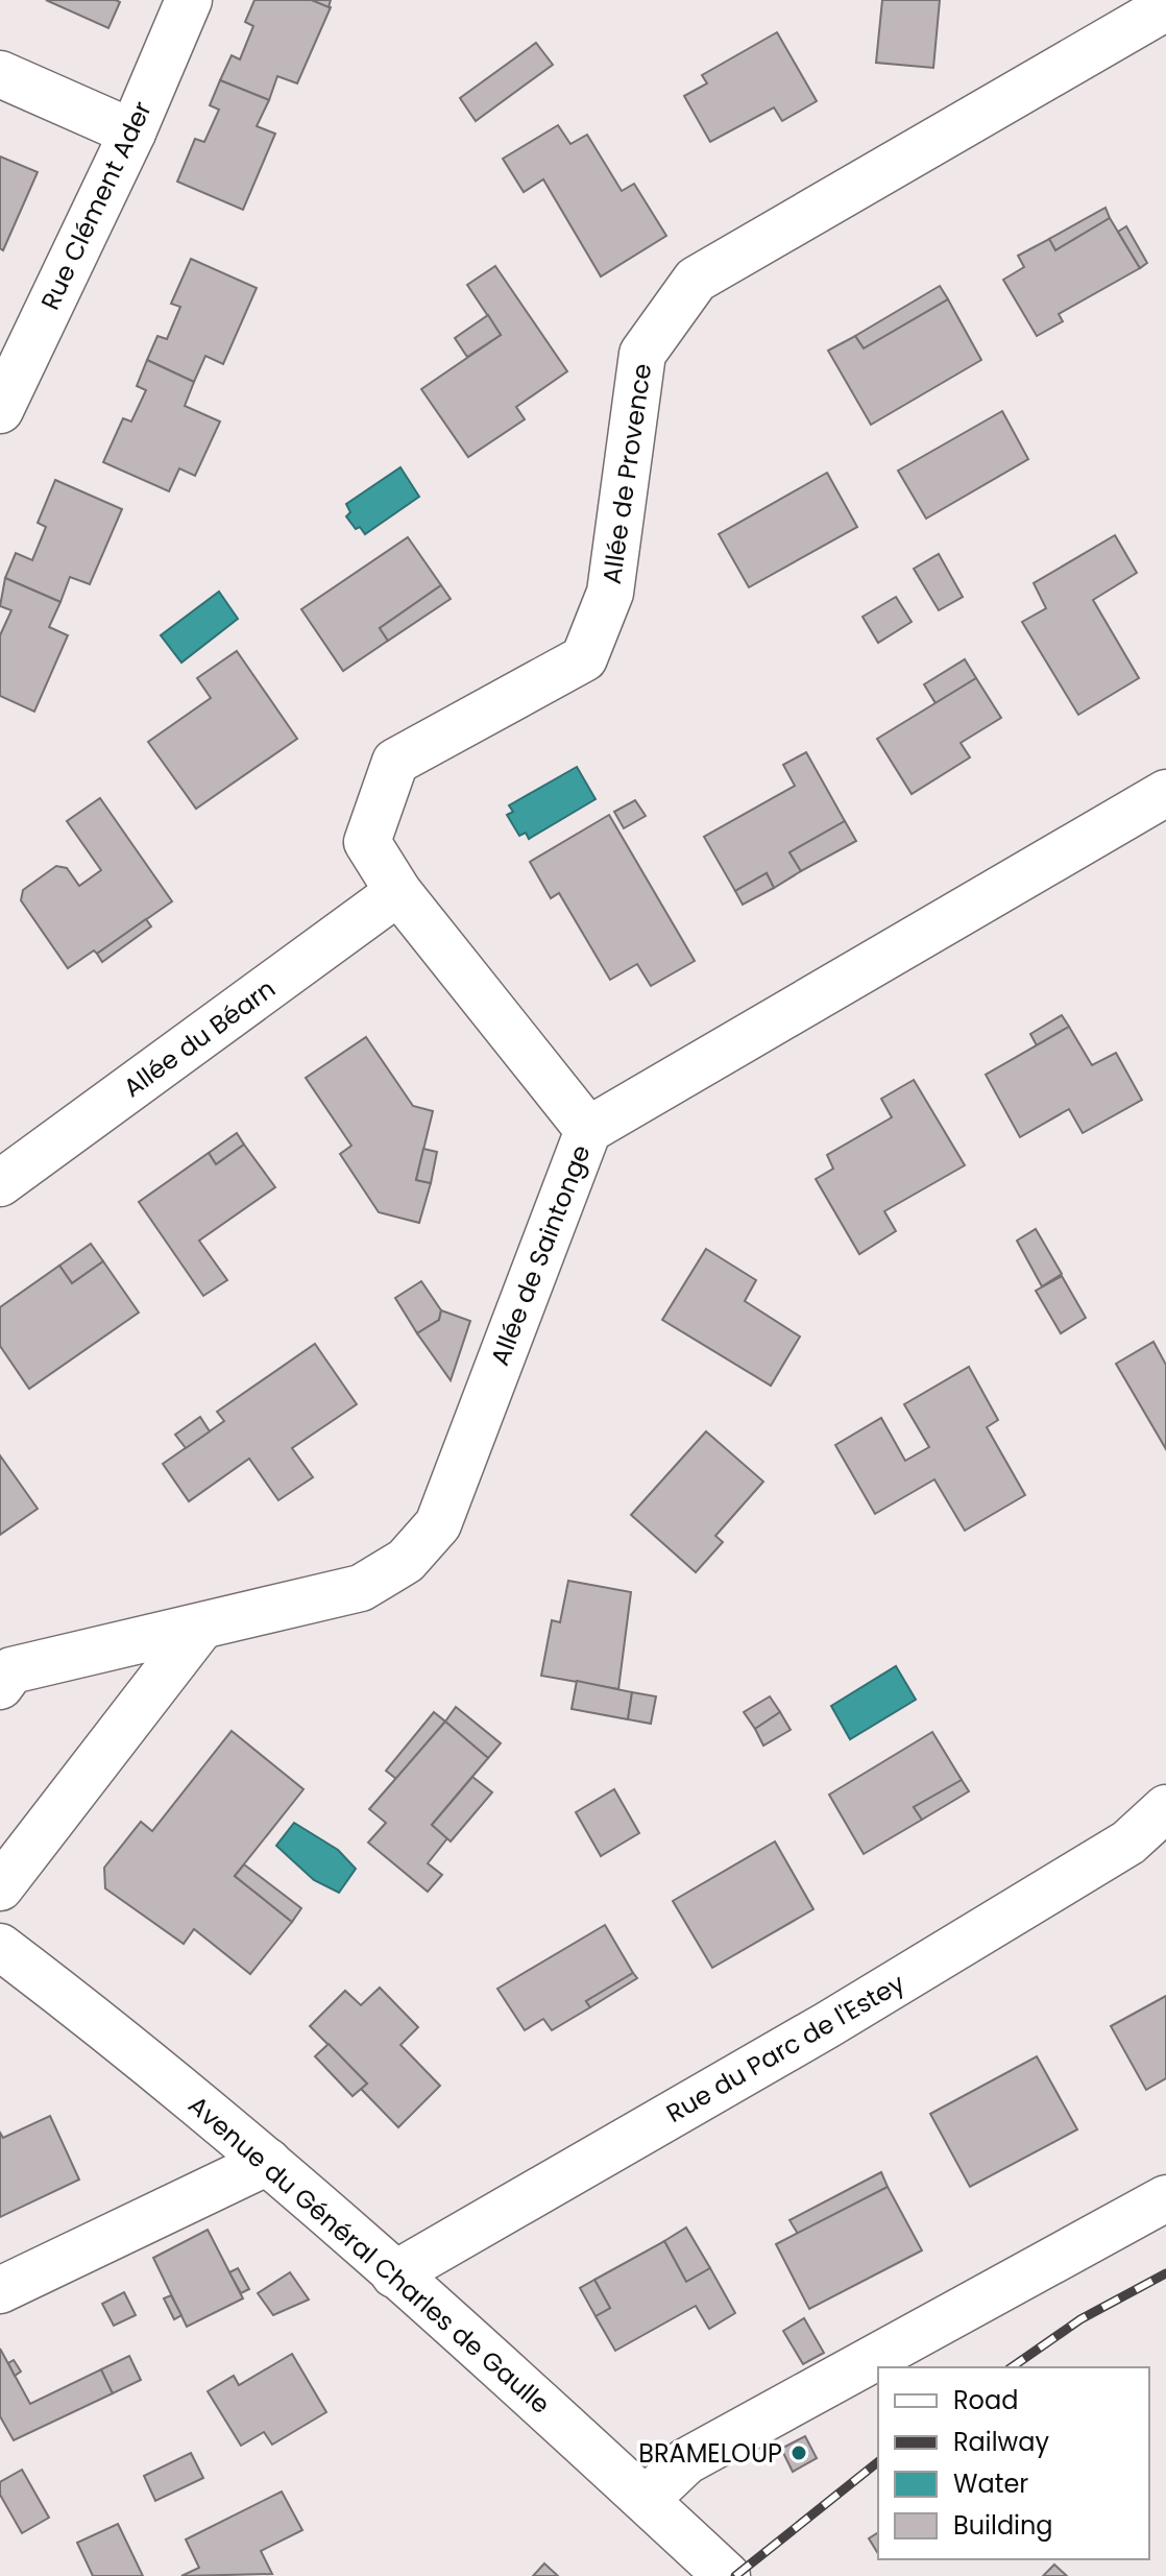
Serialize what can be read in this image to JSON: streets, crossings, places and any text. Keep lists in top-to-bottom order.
{
  "streets": {
    "street": [
      "Rue Clément Ader",
      "Allée de Provence",
      "Allée du Béarn",
      "Allée de Saintonge",
      "Rue du Parc de l'Estey",
      "Avenue du Général Charles de Gaulle"
    ]
  },
  "crossings": [
    ["Allée de Provence", "Allée du Béarn"],
    ["Allée de Provence", "Allée de Saintonge"],
    ["Rue du Parc de l'Estey", "Avenue du Général Charles de Gaulle"]
  ],
  "places": ["BRAMELOUP"],
  "legend": [
    "Road",
    "Railway",
    "Water",
    "Building"
  ]
}
